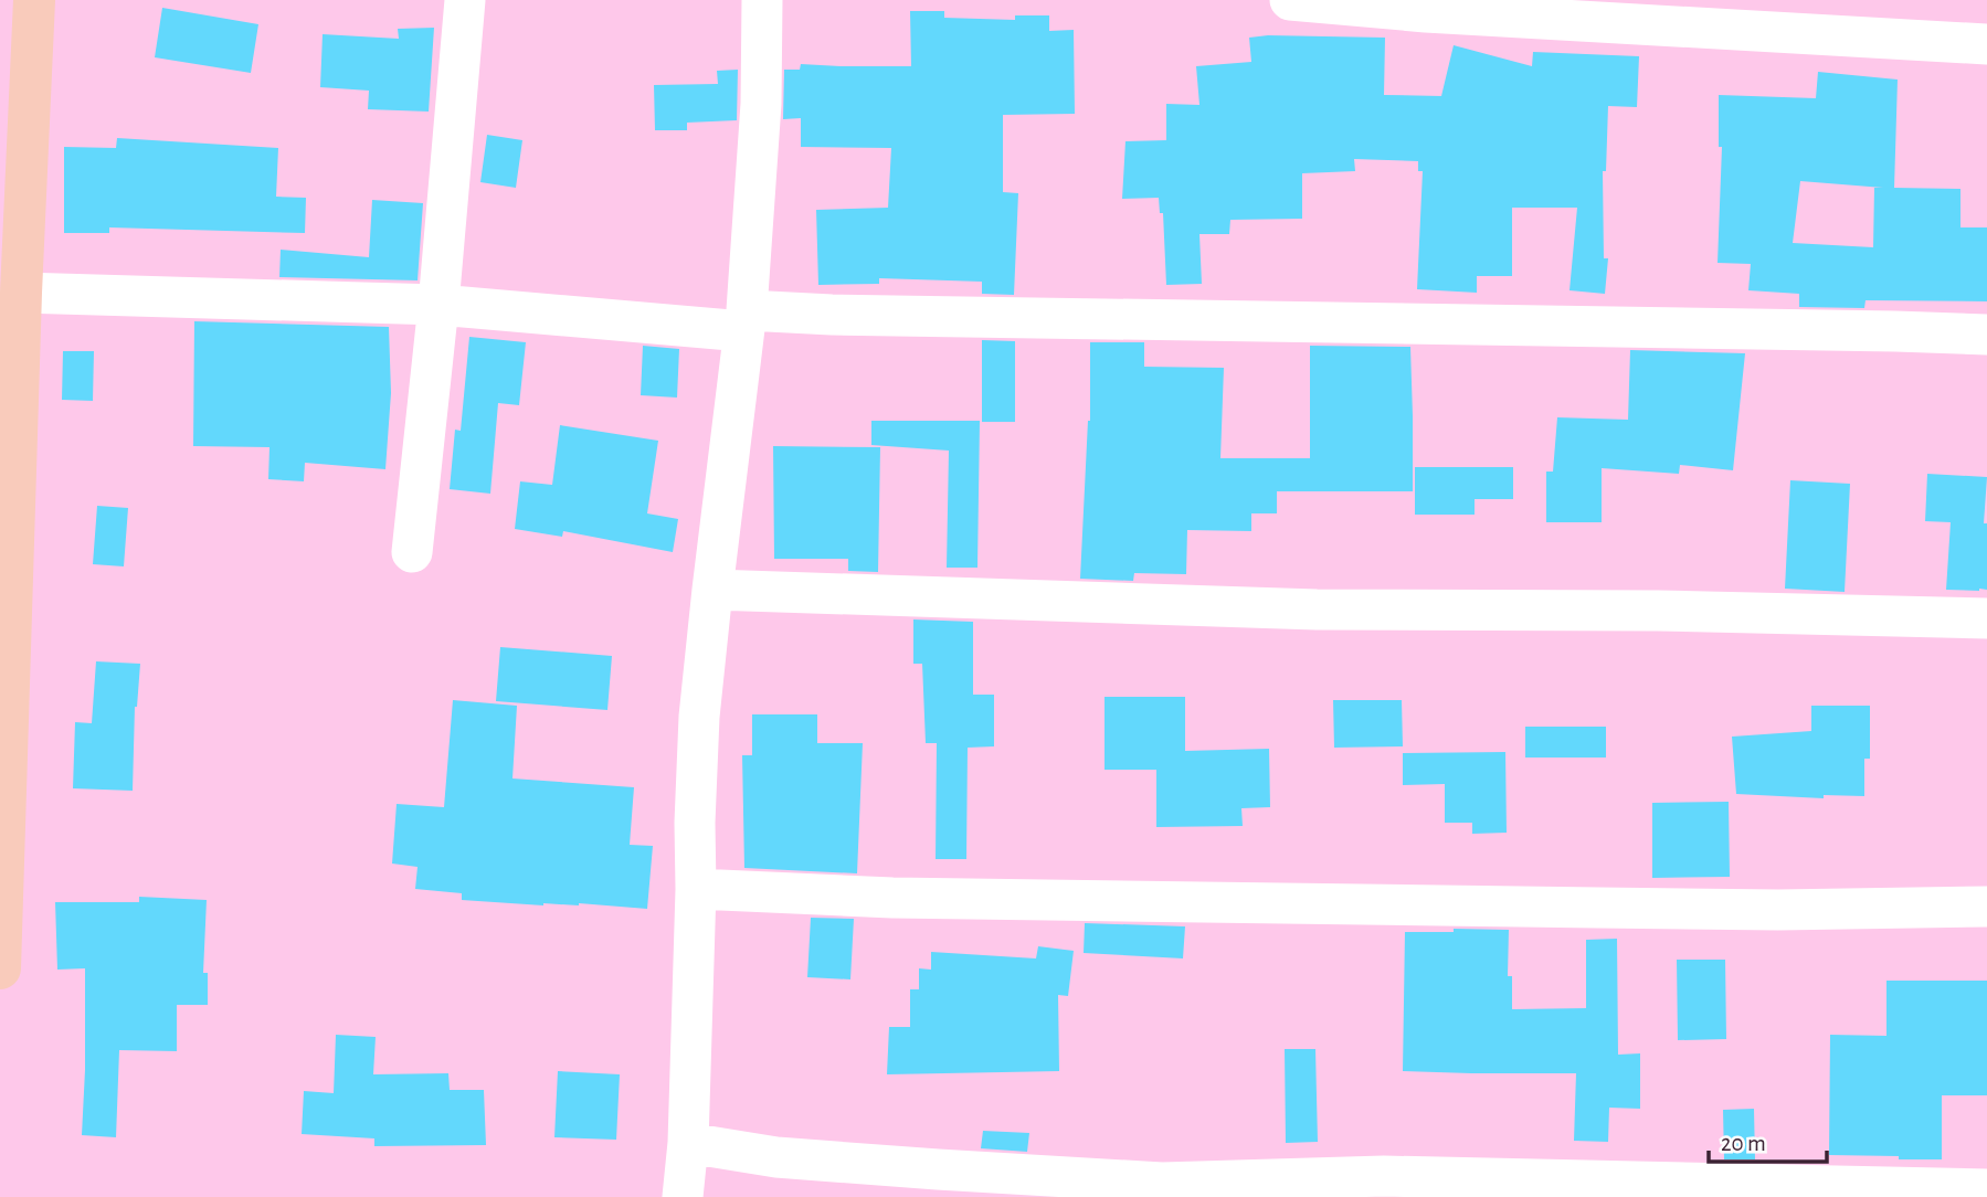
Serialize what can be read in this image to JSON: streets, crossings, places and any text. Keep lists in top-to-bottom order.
{
  "scale_bar": "20 m"
}
